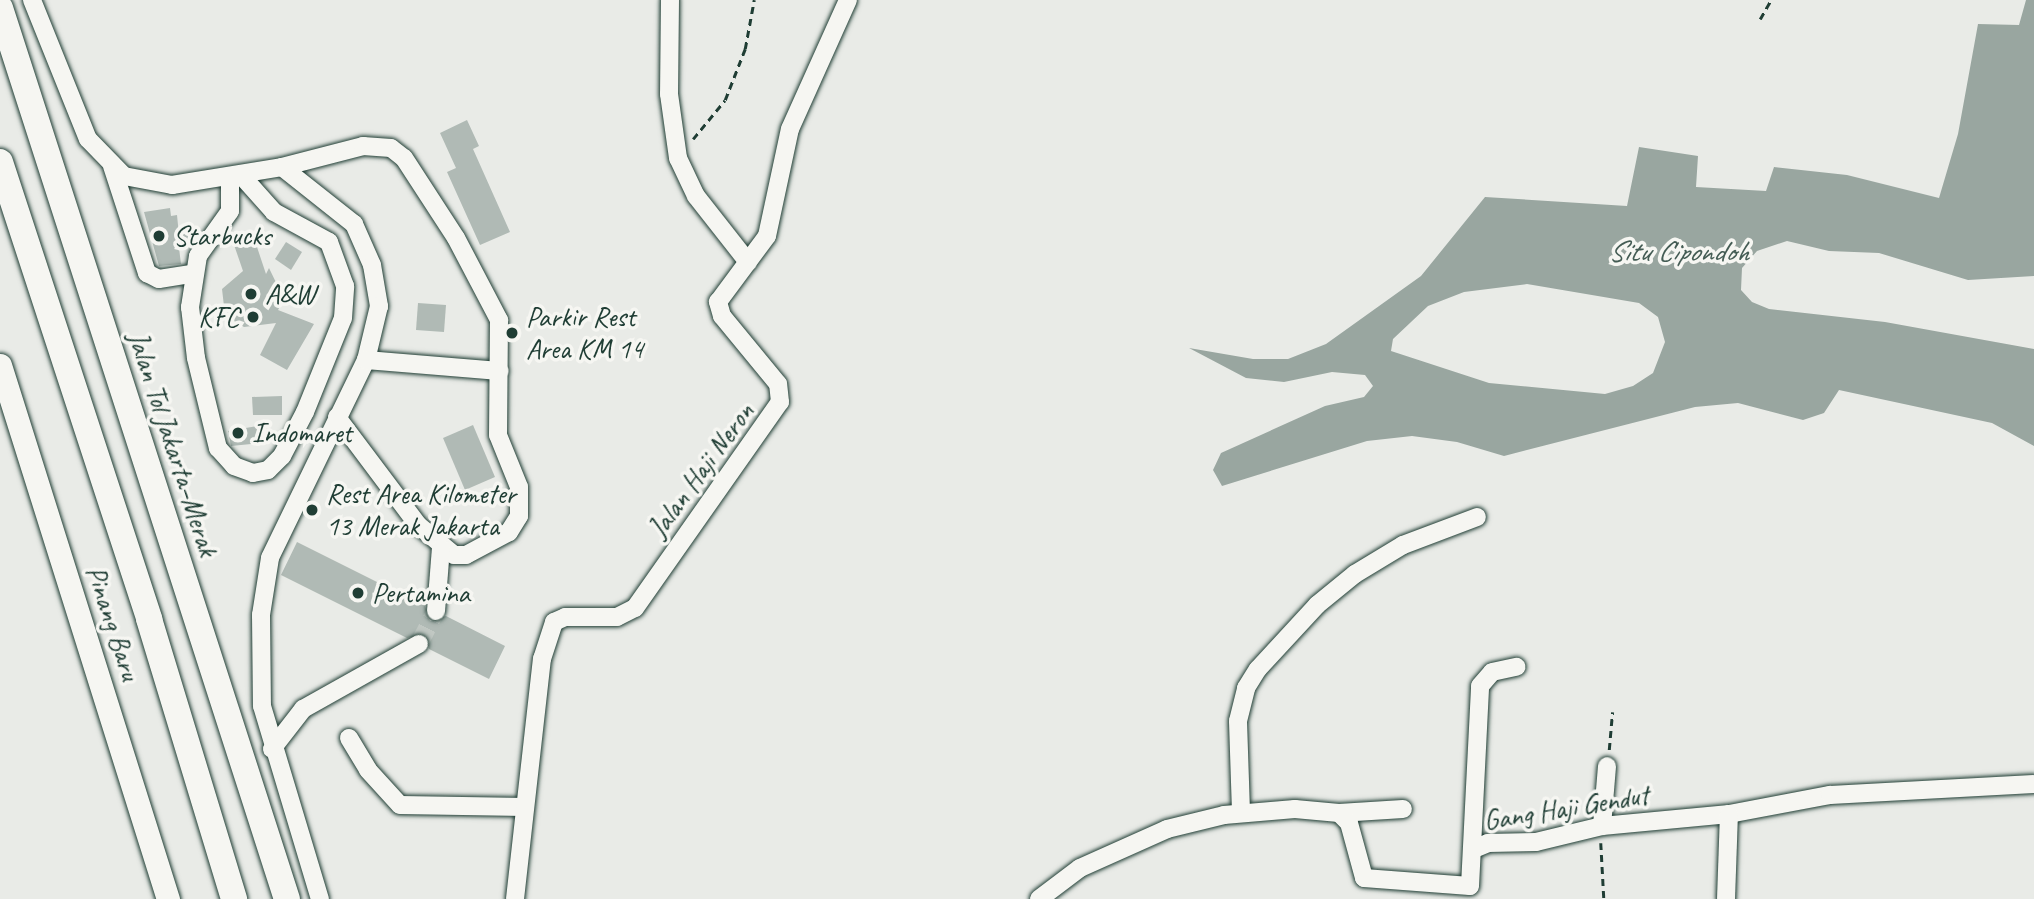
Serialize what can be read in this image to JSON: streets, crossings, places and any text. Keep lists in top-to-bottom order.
{
  "streets": {
    "highway": ["Jalan Tol Jakarta–Merak"],
    "main road": ["Pinang Baru"],
    "street": ["Jalan Haji Neron", "Gang Haji Gendut"]
  },
  "water": ["Situ Cipondoh"],
  "places": [
    "Starbucks",
    "A&W",
    "KFC",
    "Parkir Rest Area KM 14",
    "Indomaret",
    "Rest Area Kilometer 13 Merak Jakarta",
    "Pertamina"
  ]
}
